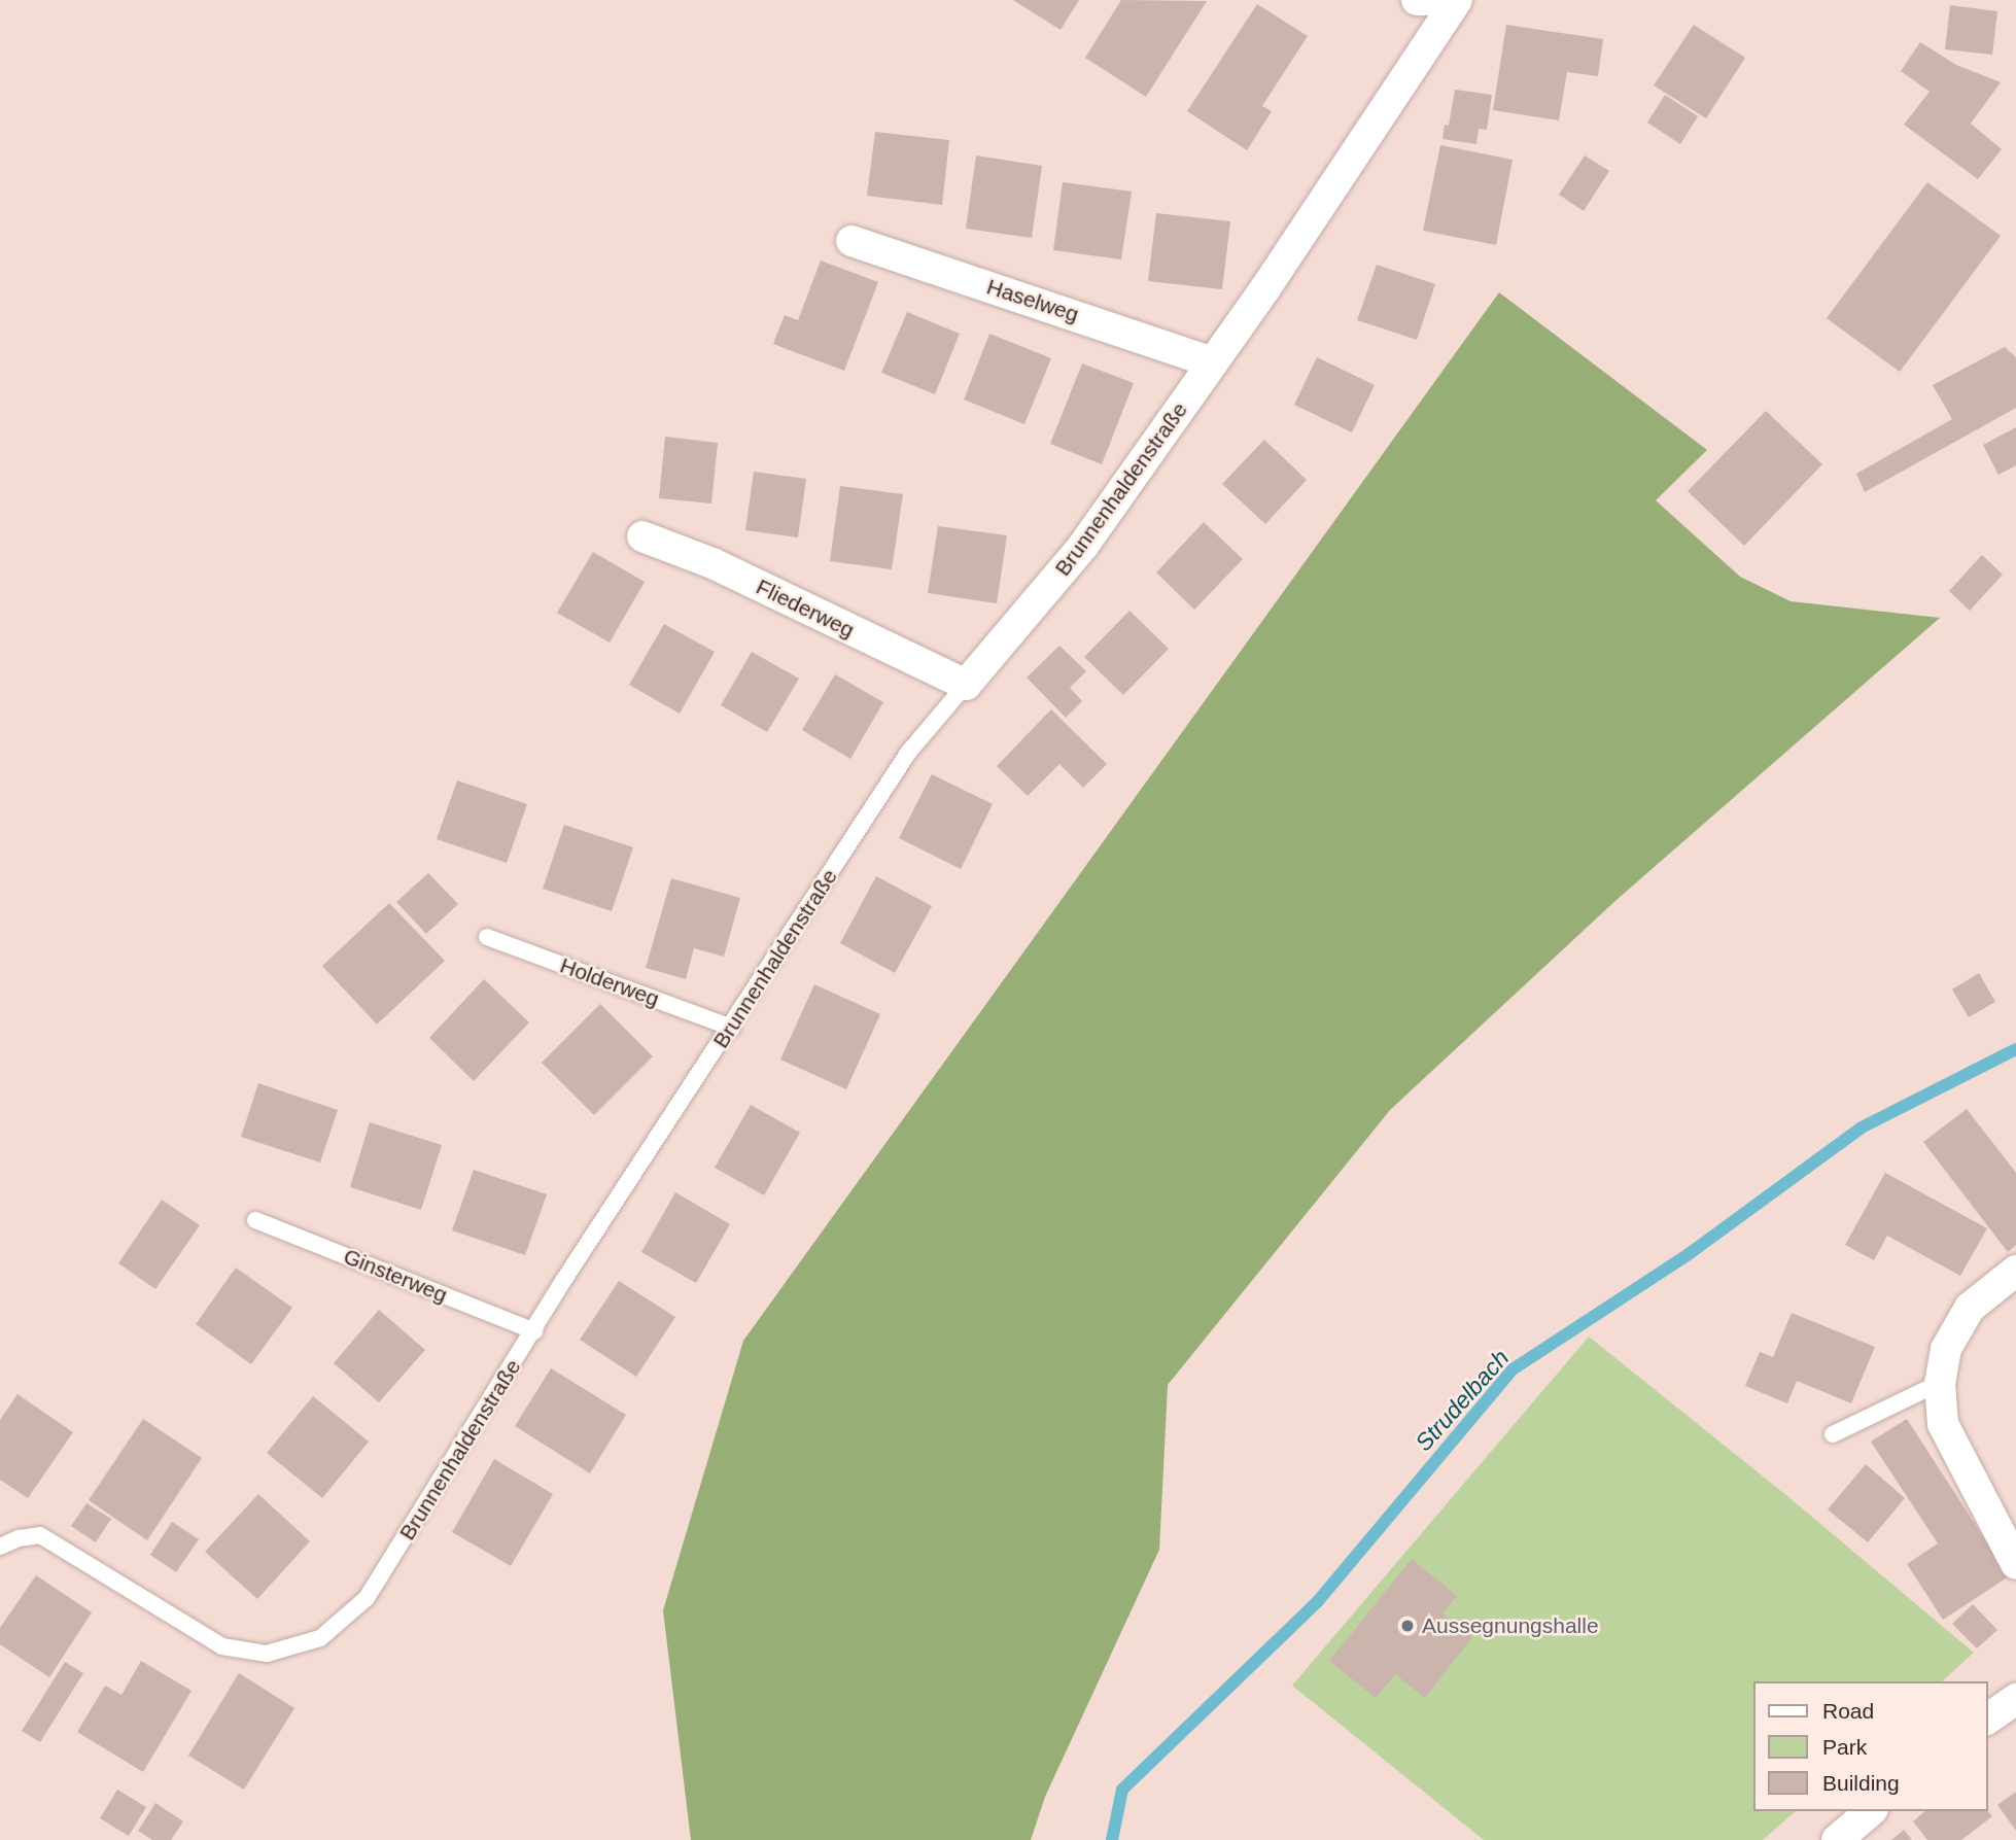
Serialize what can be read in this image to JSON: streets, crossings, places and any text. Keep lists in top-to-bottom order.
{
  "streets": {
    "street": ["Haselweg", "Brunnenhaldenstraße", "Fliederweg"],
    "lane": ["Holderweg", "Ginsterweg"]
  },
  "crossings": [
    ["Haselweg", "Brunnenhaldenstraße"],
    ["Brunnenhaldenstraße", "Fliederweg"],
    ["Brunnenhaldenstraße", "Holderweg"],
    ["Brunnenhaldenstraße", "Ginsterweg"]
  ],
  "water": ["Strudelbach"],
  "places": ["Aussegnungshalle"],
  "legend": ["Road", "Park", "Building"]
}
